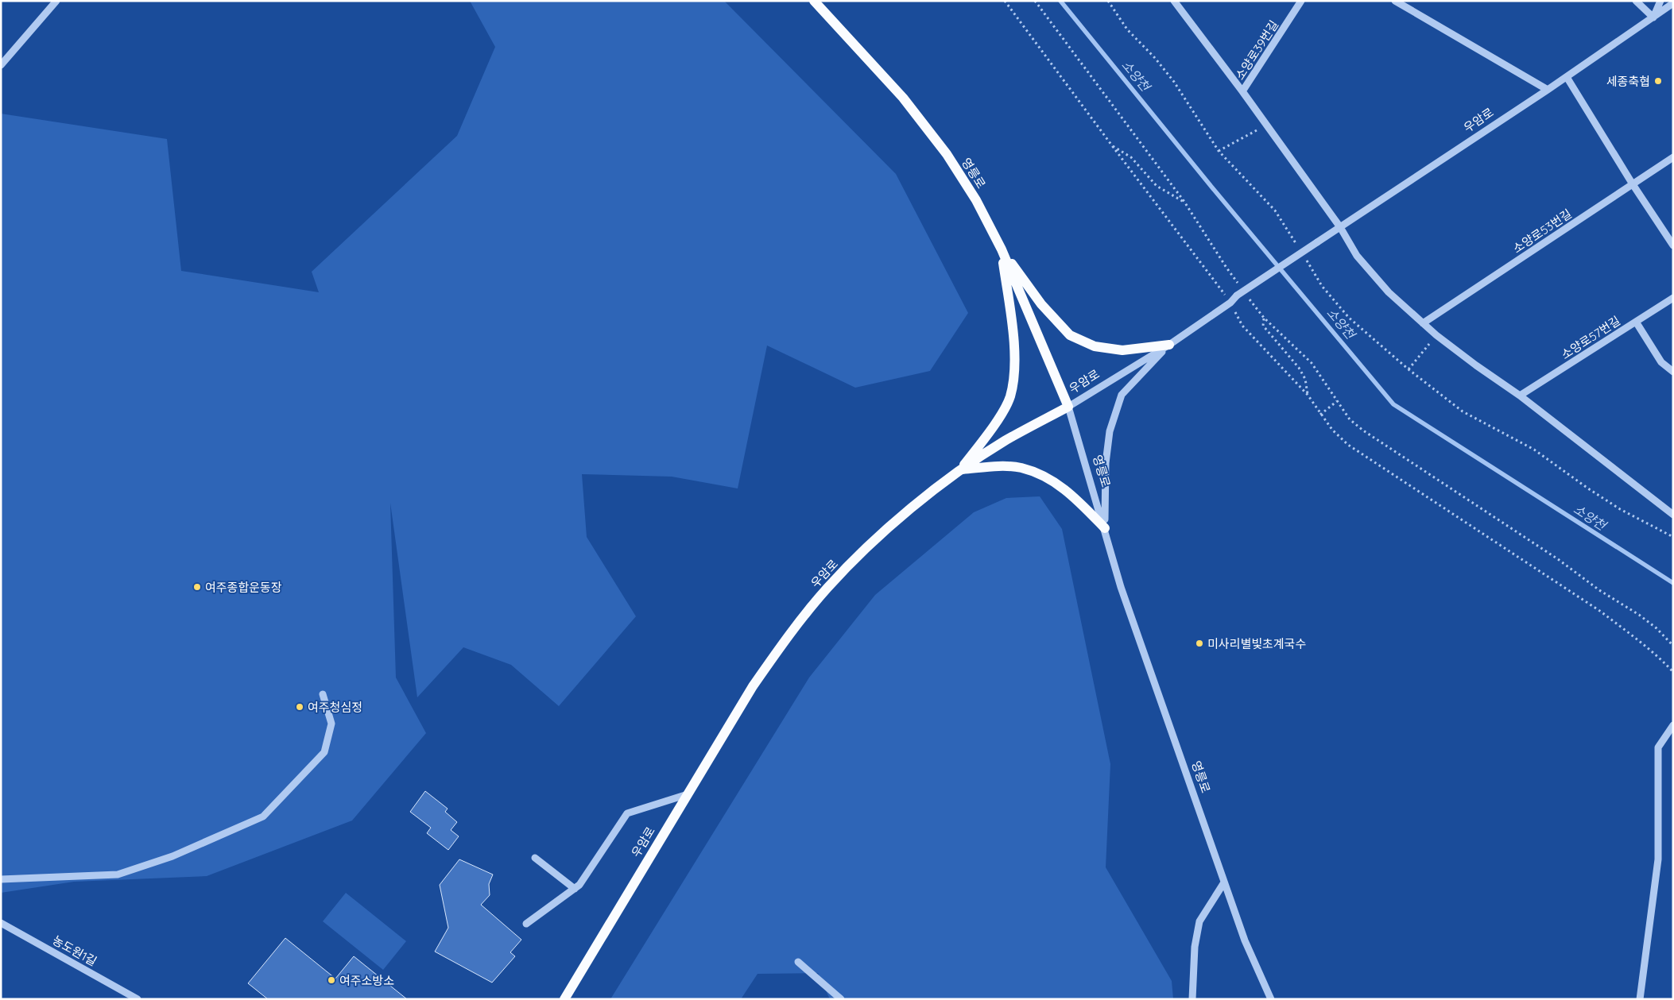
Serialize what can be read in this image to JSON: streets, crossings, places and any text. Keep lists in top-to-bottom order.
{
  "streets": {
    "main road": ["우암로", "영릉로"],
    "street": [
      "소양로39번길",
      "소양로53번길",
      "소양로57번길",
      "농도원1길"
    ]
  },
  "crossings": [
    ["우암로", "영릉로"]
  ],
  "water": ["소양천"],
  "places": [
    "세종축협",
    "여주종합운동장",
    "미사리별빛초계국수",
    "여주청심정",
    "여주소방소"
  ]
}
